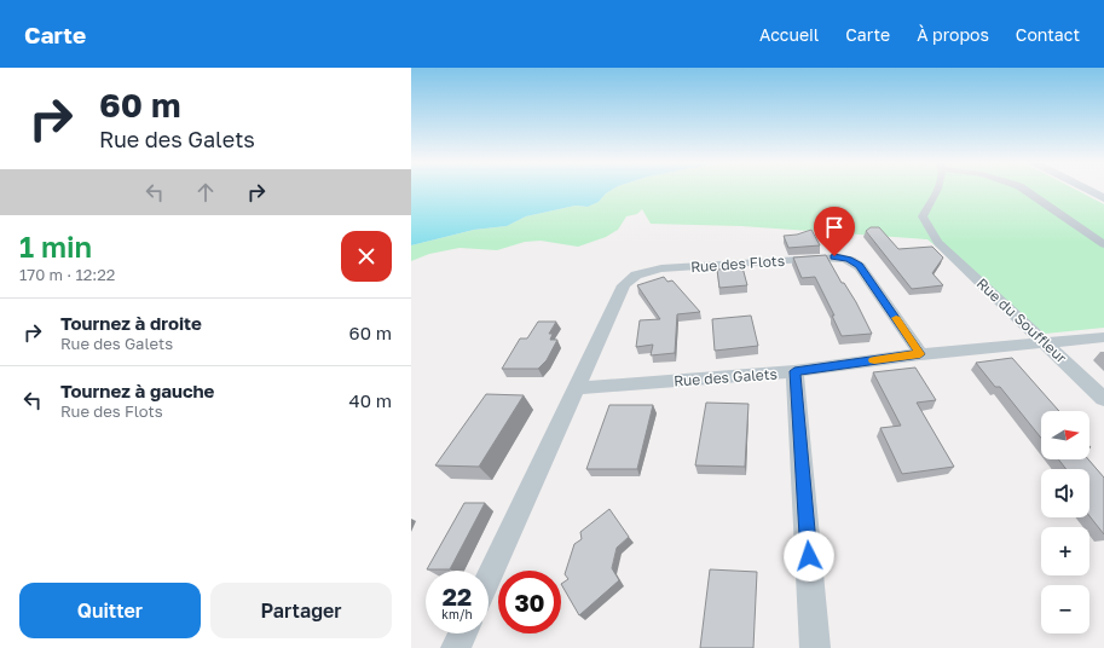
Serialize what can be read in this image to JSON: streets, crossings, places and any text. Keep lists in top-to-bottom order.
{
  "streets": {
    "street": ["Rue des Flots", "Rue du Souffleur", "Rue des Galets"]
  },
  "crossings": [
    ["Rue des Flots", "Rue des Galets"],
    ["Rue du Souffleur", "Rue des Galets"]
  ],
  "north": "right",
  "page": {
    "header": "Carte",
    "nav": [
      "Accueil",
      "Carte",
      "À propos",
      "Contact"
    ],
    "turn": ["60 m", "Rue des Galets"],
    "heading": ["1 min", "170 m · 12:22"],
    "list": [
      {
        "name": "Tournez à droite",
        "note": "Rue des Galets",
        "value": "60 m"
      },
      {
        "name": "Tournez à gauche",
        "note": "Rue des Flots",
        "value": "40 m"
      }
    ],
    "map_buttons": ["+", "−"],
    "speed": "22 km/h",
    "limit": "30",
    "buttons": ["Quitter", "Partager"]
  }
}
